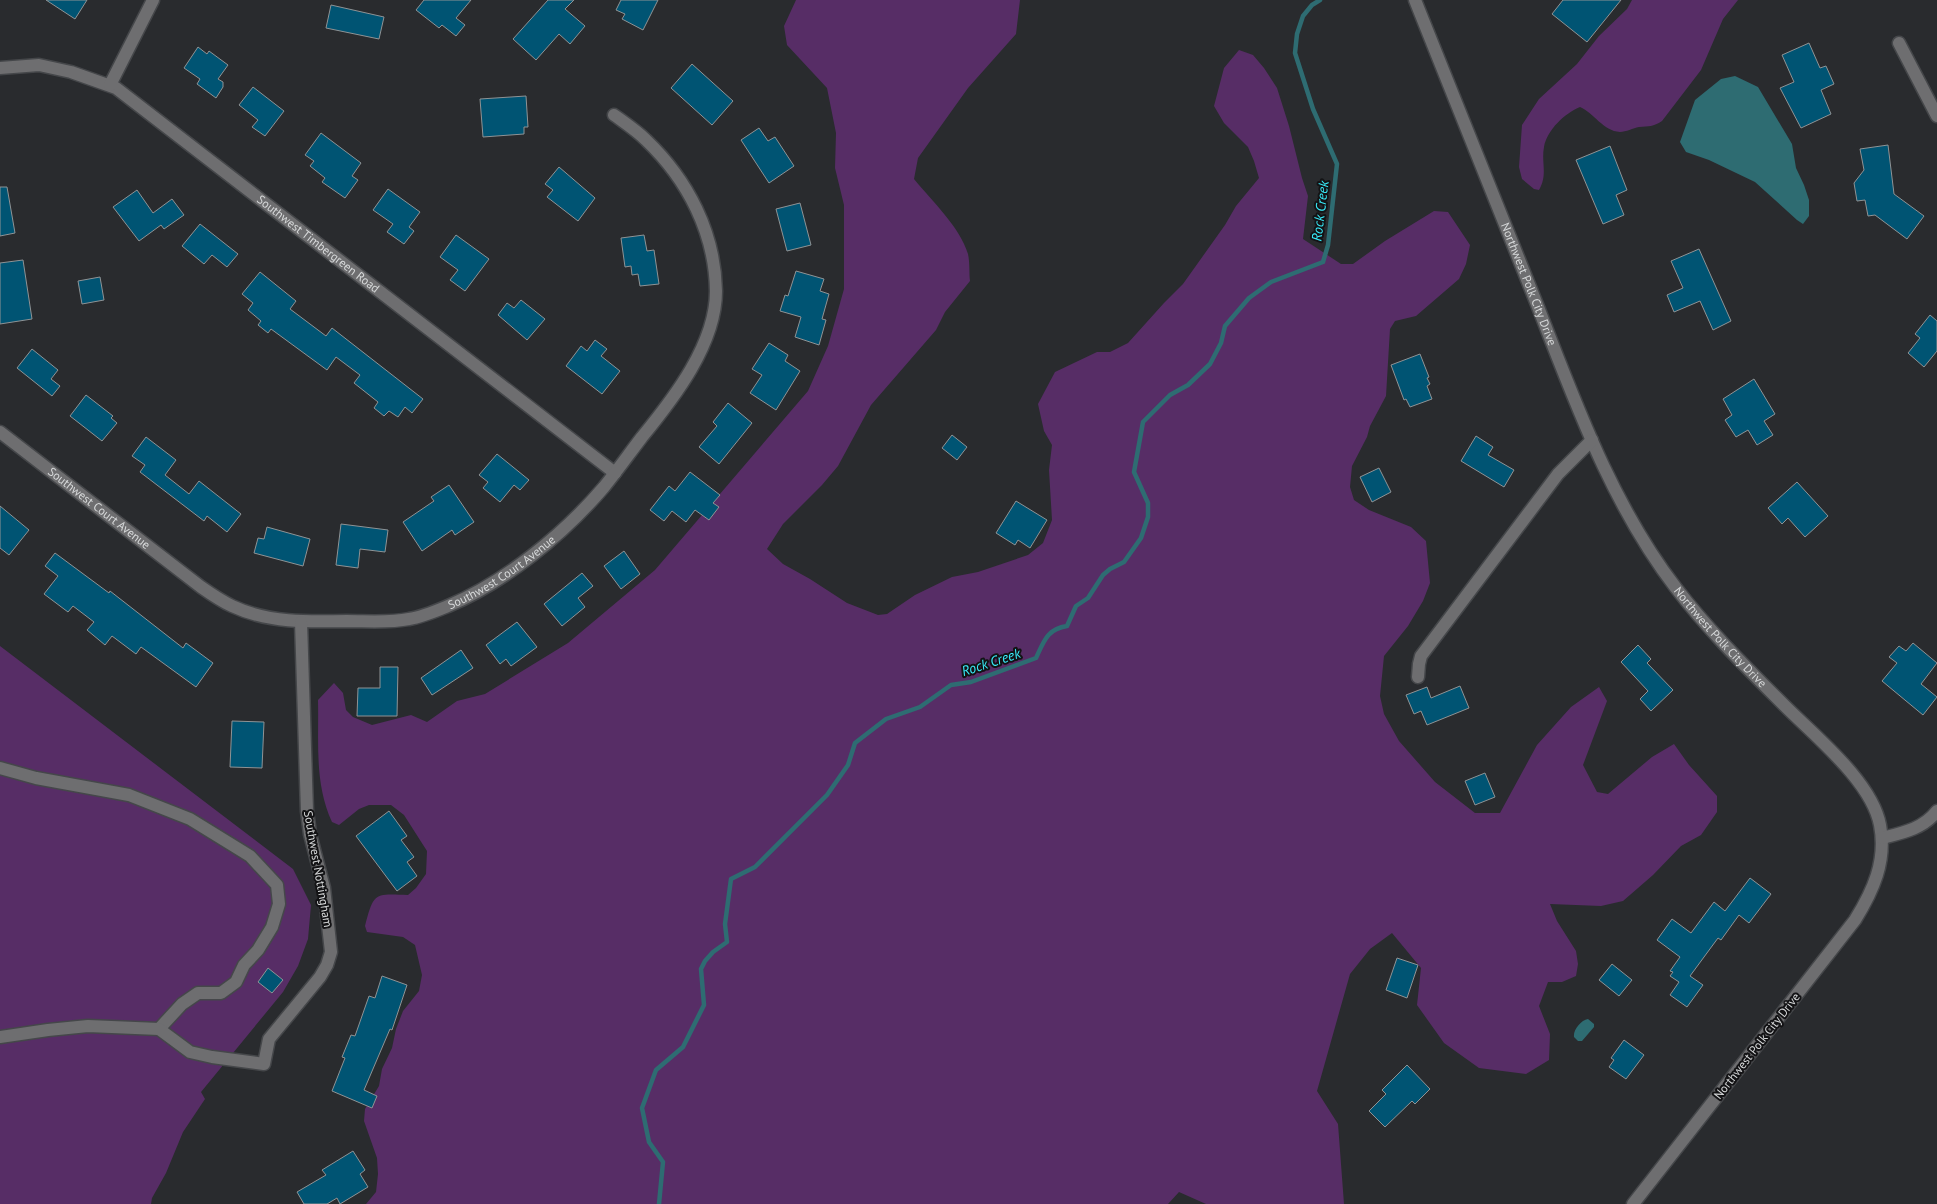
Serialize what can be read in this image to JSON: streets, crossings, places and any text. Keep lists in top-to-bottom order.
{
  "streets": {
    "street": [
      "Southwest Timbergreen Road",
      "Northwest Polk City Drive",
      "Southwest Court Avenue",
      "Southwest Nottingham"
    ]
  },
  "crossings": [
    ["Southwest Timbergreen Road", "Southwest Court Avenue"],
    ["Southwest Court Avenue", "Southwest Nottingham"]
  ],
  "water": ["Rock Creek"]
}
